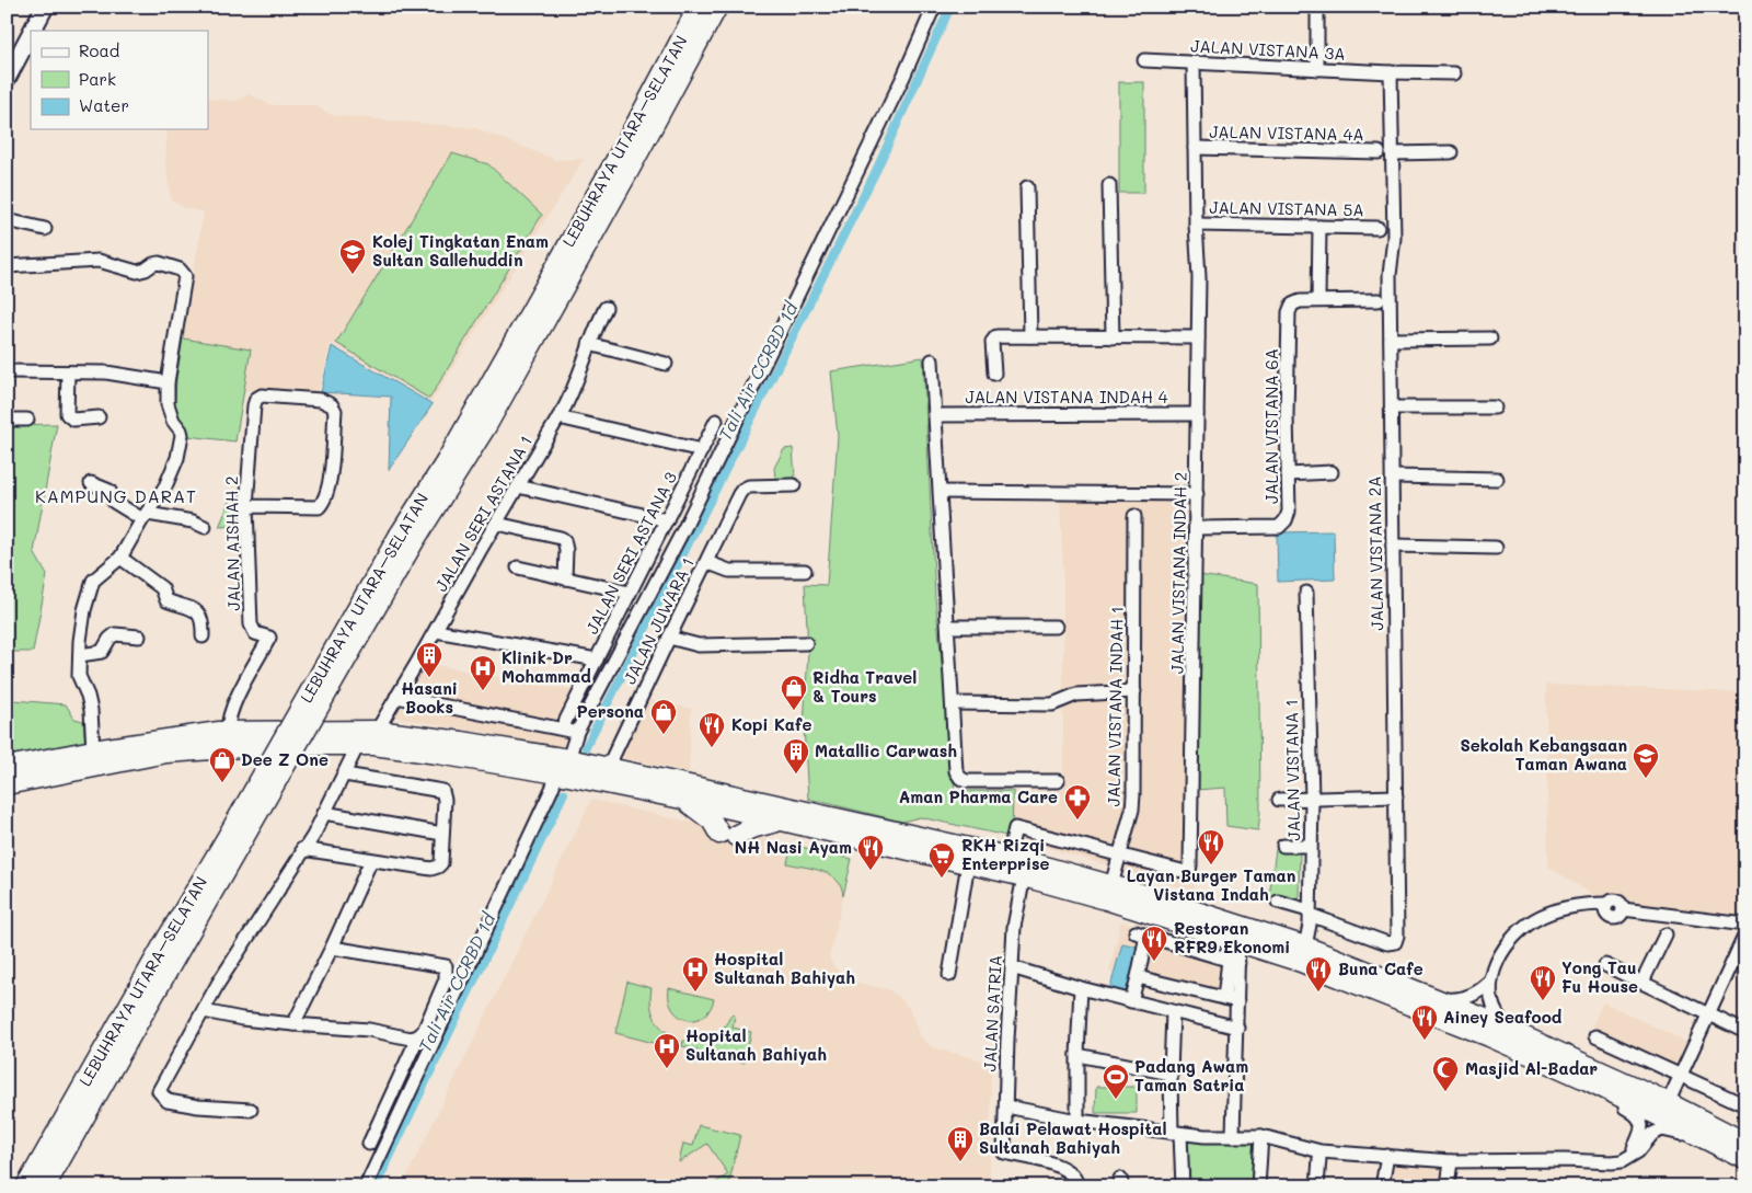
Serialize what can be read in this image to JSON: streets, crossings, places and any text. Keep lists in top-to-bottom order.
{
  "streets": {
    "highway": ["LEBUHRAYA UTARA–SELATAN"],
    "street": [
      "JALAN VISTANA 3A",
      "JALAN VISTANA 4A",
      "JALAN VISTANA 5A",
      "JALAN VISTANA INDAH 4",
      "JALAN VISTANA 6A",
      "JALAN SERI ASTANA 1",
      "JALAN AISHAH 2",
      "JALAN SERI ASTANA 3",
      "JALAN VISTANA 2A",
      "JALAN VISTANA INDAH 2",
      "JALAN JUWARA 1",
      "JALAN VISTANA INDAH 1",
      "JALAN VISTANA 1",
      "JALAN SATRIA"
    ]
  },
  "crossings": [
    ["JALAN VISTANA 3A", "JALAN VISTANA 2A"],
    ["JALAN VISTANA 3A", "JALAN VISTANA INDAH 2"],
    ["JALAN VISTANA 4A", "JALAN VISTANA INDAH 2"],
    ["JALAN VISTANA 5A", "JALAN VISTANA INDAH 2"],
    ["JALAN VISTANA INDAH 4", "JALAN VISTANA INDAH 2"],
    ["JALAN VISTANA 6A", "JALAN VISTANA INDAH 2"],
    ["JALAN VISTANA 2A", "JALAN VISTANA 1"],
    ["JALAN VISTANA INDAH 2", "JALAN VISTANA INDAH 1"]
  ],
  "districts": ["KAMPUNG DARAT"],
  "water": ["Tali Air CCRBD 1d"],
  "places": {
    "school or university": ["Kolej Tingkatan Enam Sultan Sallehuddin", "Sekolah Kebangsaan Taman Awana"],
    "building": ["Hasani Books", "Matallic Carwash", "Balai Pelawat Hospital Sultanah Bahiyah"],
    "hospital": ["Klinik Dr Mohammad", "Hospital Sultanah Bahiyah", "Hopital Sultanah Bahiyah"],
    "shop": ["Ridha Travel & Tours", "Persona", "Dee Z One"],
    "restaurant": [
      "Kopi Kafe",
      "Layan Burger Taman Vistana Indah",
      "NH Nasi Ayam",
      "Restoran RFR9 Ekonomi",
      "Buna Cafe",
      "Yong Tau Fu House",
      "Ainey Seafood"
    ],
    "pharmacy": ["Aman Pharma Care"],
    "supermarket": ["RKH Rizqi Enterprise"],
    "mosque": ["Masjid Al-Badar"],
    "sports": ["Padang Awam Taman Satria"]
  },
  "legend": ["Road", "Park", "Water"]
}
